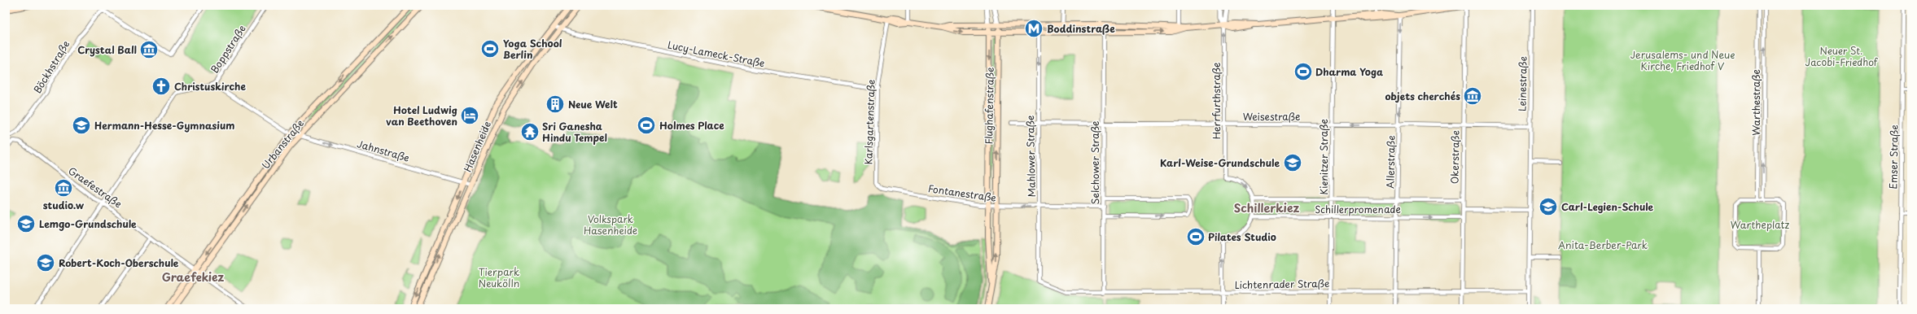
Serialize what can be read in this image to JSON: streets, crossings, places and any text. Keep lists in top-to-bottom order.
{
  "streets": {
    "main road": ["Flughafenstraße", "Urbanstraße", "Hasenheide"],
    "street": [
      "Boppstraße",
      "Lucy-Lameck-Straße",
      "Böckhstraße",
      "Leinestraße",
      "Herrfurthstraße",
      "Warthestraße",
      "Weisestraße",
      "Karlsgartenstraße",
      "Jahnstraße",
      "Mahlower Straße",
      "Kienitzer Straße",
      "Okerstraße",
      "Emser Straße",
      "Allerstraße",
      "Selchower Straße",
      "Graefestraße",
      "Fontanestraße",
      "Schillerpromenade",
      "Lichtenrader Straße"
    ]
  },
  "crossings": [
    ["Boppstraße", "Jahnstraße"],
    ["Lucy-Lameck-Straße", "Karlsgartenstraße"],
    ["Lucy-Lameck-Straße", "Hasenheide"],
    ["Leinestraße", "Weisestraße"],
    ["Leinestraße", "Lichtenrader Straße"],
    ["Herrfurthstraße", "Weisestraße"],
    ["Herrfurthstraße", "Schillerpromenade"],
    ["Flughafenstraße", "Fontanestraße"],
    ["Weisestraße", "Mahlower Straße"],
    ["Weisestraße", "Kienitzer Straße"],
    ["Weisestraße", "Okerstraße"],
    ["Weisestraße", "Allerstraße"],
    ["Weisestraße", "Selchower Straße"],
    ["Karlsgartenstraße", "Fontanestraße"],
    ["Urbanstraße", "Jahnstraße"],
    ["Urbanstraße", "Graefestraße"],
    ["Hasenheide", "Jahnstraße"],
    ["Mahlower Straße", "Fontanestraße"],
    ["Mahlower Straße", "Lichtenrader Straße"],
    ["Kienitzer Straße", "Schillerpromenade"],
    ["Kienitzer Straße", "Lichtenrader Straße"],
    ["Okerstraße", "Schillerpromenade"],
    ["Okerstraße", "Lichtenrader Straße"],
    ["Allerstraße", "Schillerpromenade"],
    ["Allerstraße", "Lichtenrader Straße"],
    ["Selchower Straße", "Fontanestraße"],
    ["Selchower Straße", "Lichtenrader Straße"]
  ],
  "one_way": ["Jahnstraße", "Mahlower Straße", "Allerstraße"],
  "districts": ["Schillerkiez", "Graefekiez"],
  "parks": [
    "Neuer St. Jacobi-Friedhof",
    "Jerusalems- und Neue Kirche, Friedhof V",
    "Volkspark Hasenheide",
    "Wartheplatz",
    "Anita-Berber-Park",
    "Tierpark Neukölln"
  ],
  "places": {
    "metro station": ["Boddinstraße"],
    "sports": [
      "Yoga School Berlin",
      "Dharma Yoga",
      "Holmes Place",
      "Pilates Studio"
    ],
    "museum": ["Crystal Ball", "objets cherchés", "studio.w"],
    "church": ["Christuskirche"],
    "building": ["Neue Welt"],
    "hotel": ["Hotel Ludwig van Beethoven"],
    "school or university": [
      "Hermann-Hesse-Gymnasium",
      "Karl-Weise-Grundschule",
      "Carl-Legien-Schule",
      "Lemgo-Grundschule",
      "Robert-Koch-Oberschule"
    ],
    "temple": ["Sri Ganesha Hindu Tempel"]
  }
}
